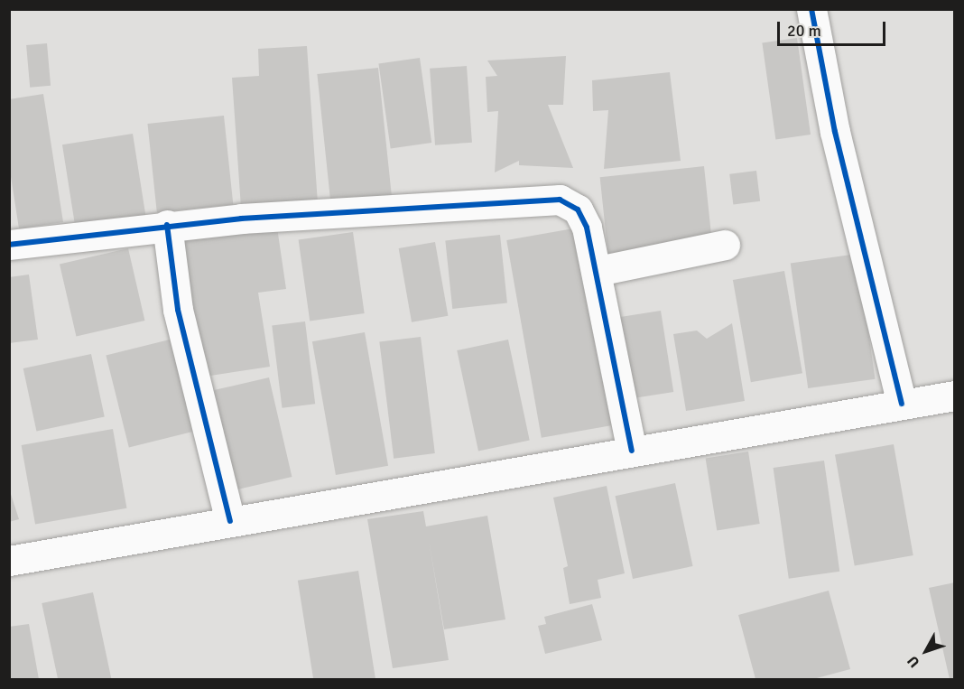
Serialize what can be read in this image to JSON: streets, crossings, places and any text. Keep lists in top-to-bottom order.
{
  "scale_bar": "20 m",
  "north": "bottom left"
}
